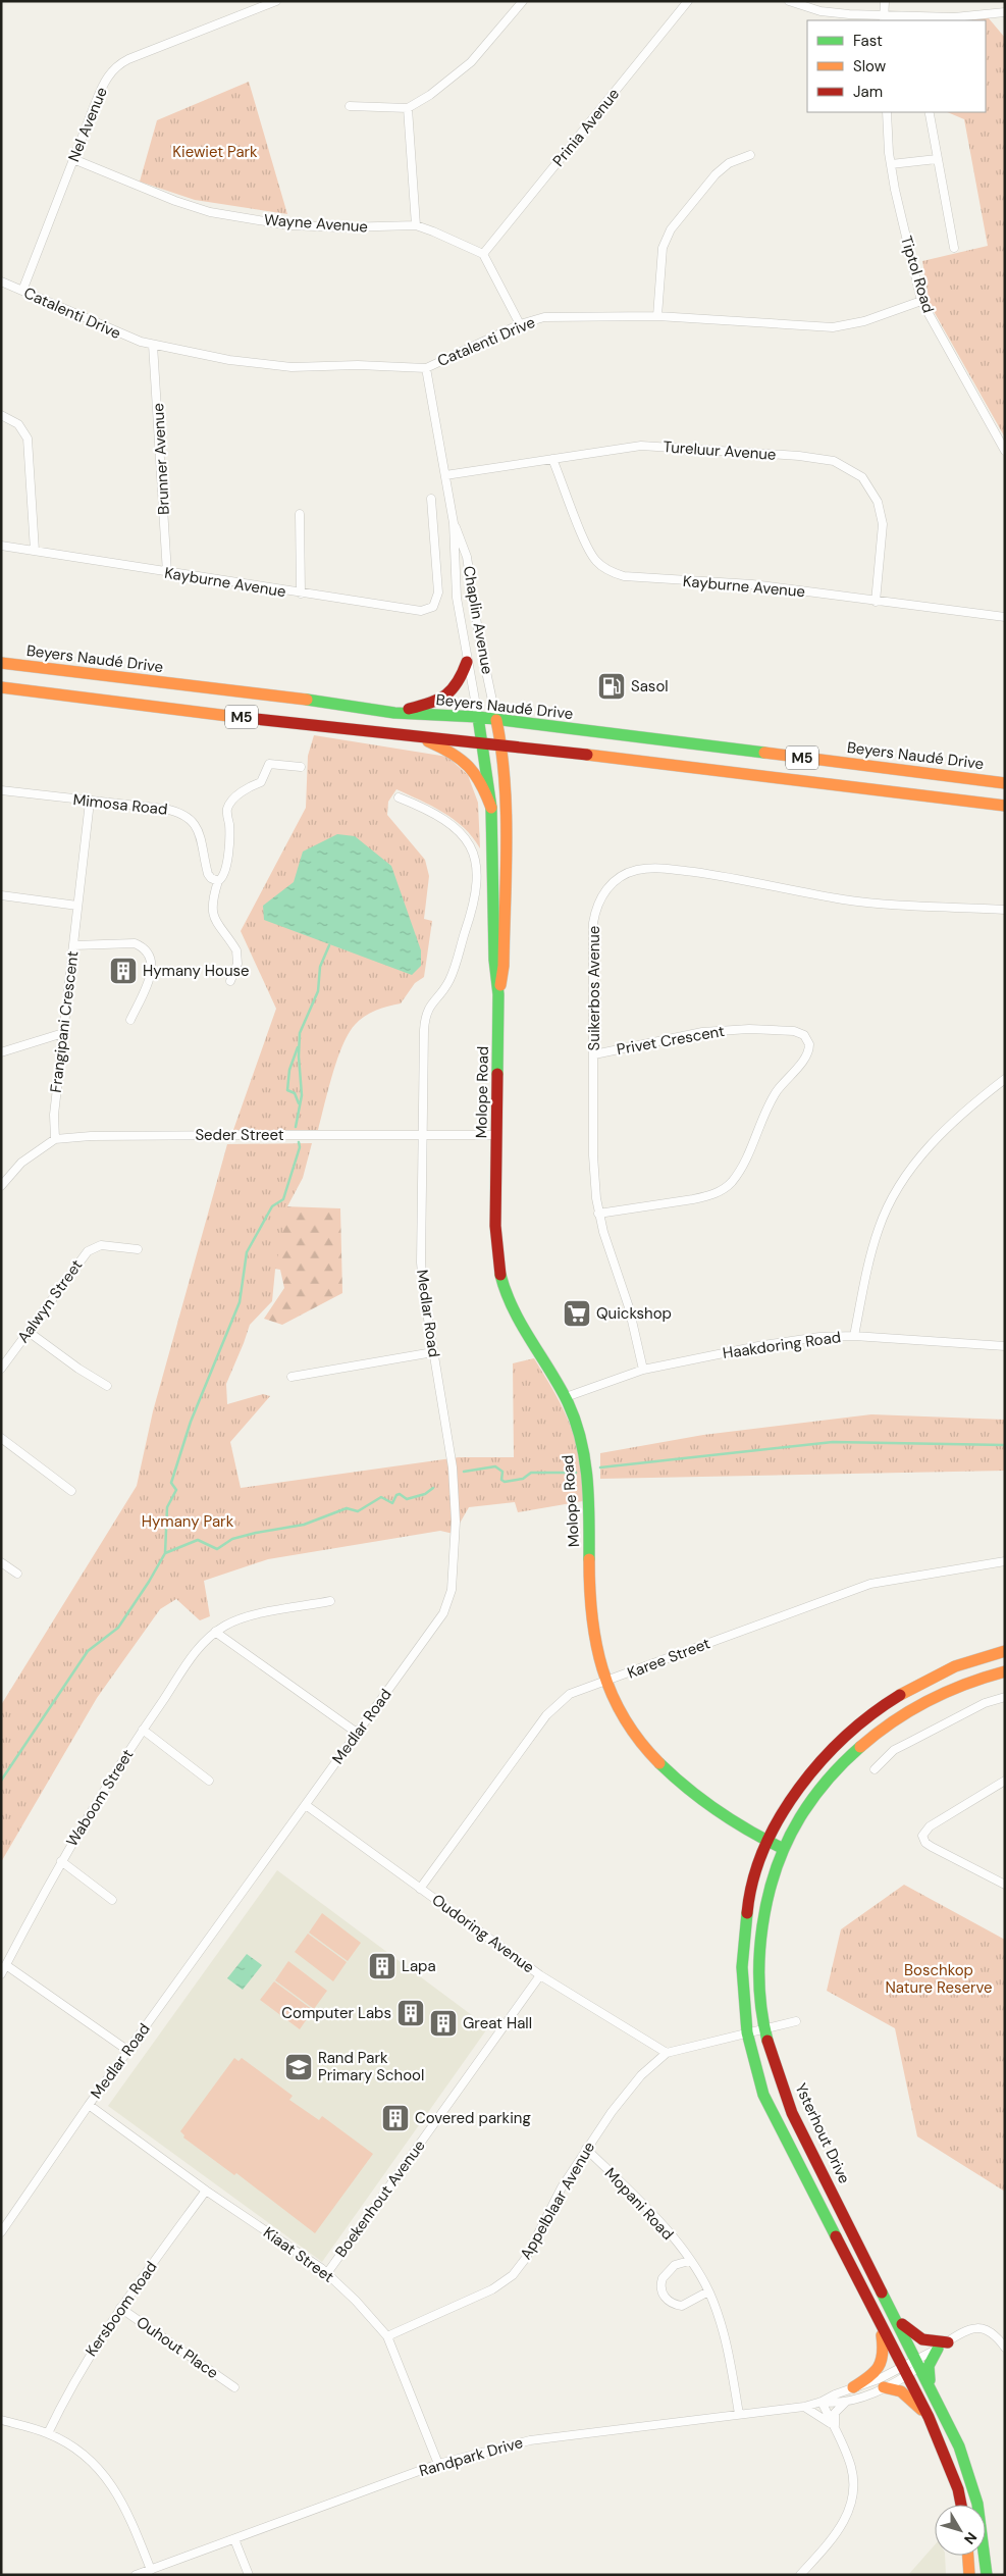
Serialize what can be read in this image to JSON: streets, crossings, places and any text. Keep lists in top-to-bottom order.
{
  "streets": {
    "main road": [
      "Beyers Naudé Drive",
      "M5",
      "Molope Road",
      "Ysterhout Drive"
    ],
    "street": [
      "Nel Avenue",
      "Prinia Avenue",
      "Wayne Avenue",
      "Tiptol Road",
      "Catalenti Drive",
      "Tureluur Avenue",
      "Brunner Avenue",
      "Kayburne Avenue",
      "Chaplin Avenue",
      "Mimosa Road",
      "Suikerbos Avenue",
      "Frangipani Crescent",
      "Privet Crescent",
      "Seder Street",
      "Aalwyn Street",
      "Medlar Road",
      "Haakdoring Road",
      "Karee Street",
      "Waboom Street",
      "Oudoring Avenue",
      "Boekenhout Avenue",
      "Appelblaar Avenue",
      "Mopani Road",
      "Kiaat Street",
      "Kersboom Road",
      "Ouhout Place",
      "Randpark Drive"
    ]
  },
  "crossings": [
    ["Nel Avenue", "Wayne Avenue"],
    ["Nel Avenue", "Catalenti Drive"],
    ["Prinia Avenue", "Wayne Avenue"],
    ["Tiptol Road", "Catalenti Drive"],
    ["Catalenti Drive", "Brunner Avenue"],
    ["Catalenti Drive", "Chaplin Avenue"],
    ["Tureluur Avenue", "Kayburne Avenue"],
    ["Tureluur Avenue", "Chaplin Avenue"],
    ["Brunner Avenue", "Kayburne Avenue"],
    ["Chaplin Avenue", "Beyers Naudé Drive"],
    ["Chaplin Avenue", "Molope Road"],
    ["Beyers Naudé Drive", "Molope Road"],
    ["M5", "Molope Road"],
    ["Mimosa Road", "Frangipani Crescent"],
    ["Suikerbos Avenue", "Privet Crescent"],
    ["Suikerbos Avenue", "Haakdoring Road"],
    ["Frangipani Crescent", "Seder Street"],
    ["Molope Road", "Seder Street"],
    ["Molope Road", "Haakdoring Road"],
    ["Molope Road", "Karee Street"],
    ["Molope Road", "Ysterhout Drive"],
    ["Seder Street", "Medlar Road"],
    ["Medlar Road", "Oudoring Avenue"],
    ["Medlar Road", "Kiaat Street"],
    ["Karee Street", "Oudoring Avenue"],
    ["Oudoring Avenue", "Boekenhout Avenue"],
    ["Oudoring Avenue", "Appelblaar Avenue"],
    ["Ysterhout Drive", "Randpark Drive"],
    ["Boekenhout Avenue", "Kiaat Street"],
    ["Appelblaar Avenue", "Mopani Road"],
    ["Appelblaar Avenue", "Kiaat Street"],
    ["Mopani Road", "Randpark Drive"],
    ["Kiaat Street", "Kersboom Road"],
    ["Kiaat Street", "Randpark Drive"],
    ["Kersboom Road", "Ouhout Place"]
  ],
  "parks": ["Kiewiet Park", "Hymany Park", "Boschkop Nature Reserve"],
  "places": {
    "fuel station": ["Sasol"],
    "building": [
      "Hymany House",
      "Lapa",
      "Computer Labs",
      "Great Hall",
      "Covered parking"
    ],
    "supermarket": ["Quickshop"],
    "school or university": ["Rand Park Primary School"]
  },
  "legend": ["Fast", "Slow", "Jam"],
  "north": "bottom right"
}
